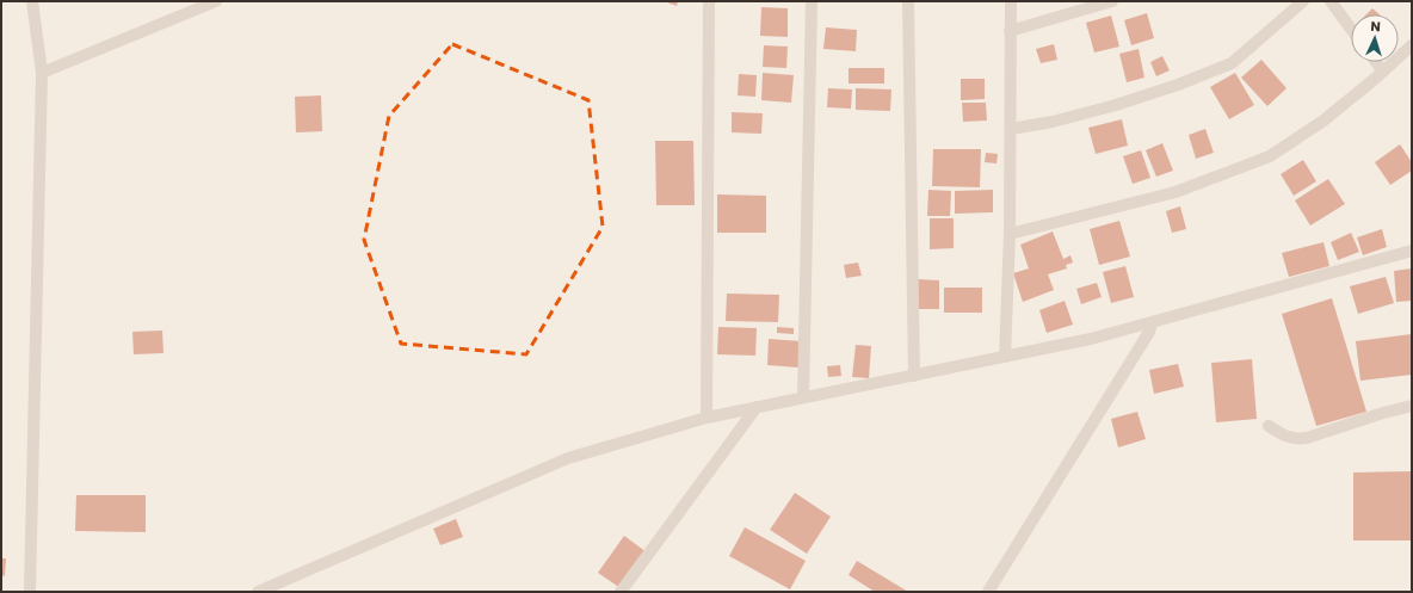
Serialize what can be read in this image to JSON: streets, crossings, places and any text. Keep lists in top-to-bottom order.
{
  "north": "top"
}
